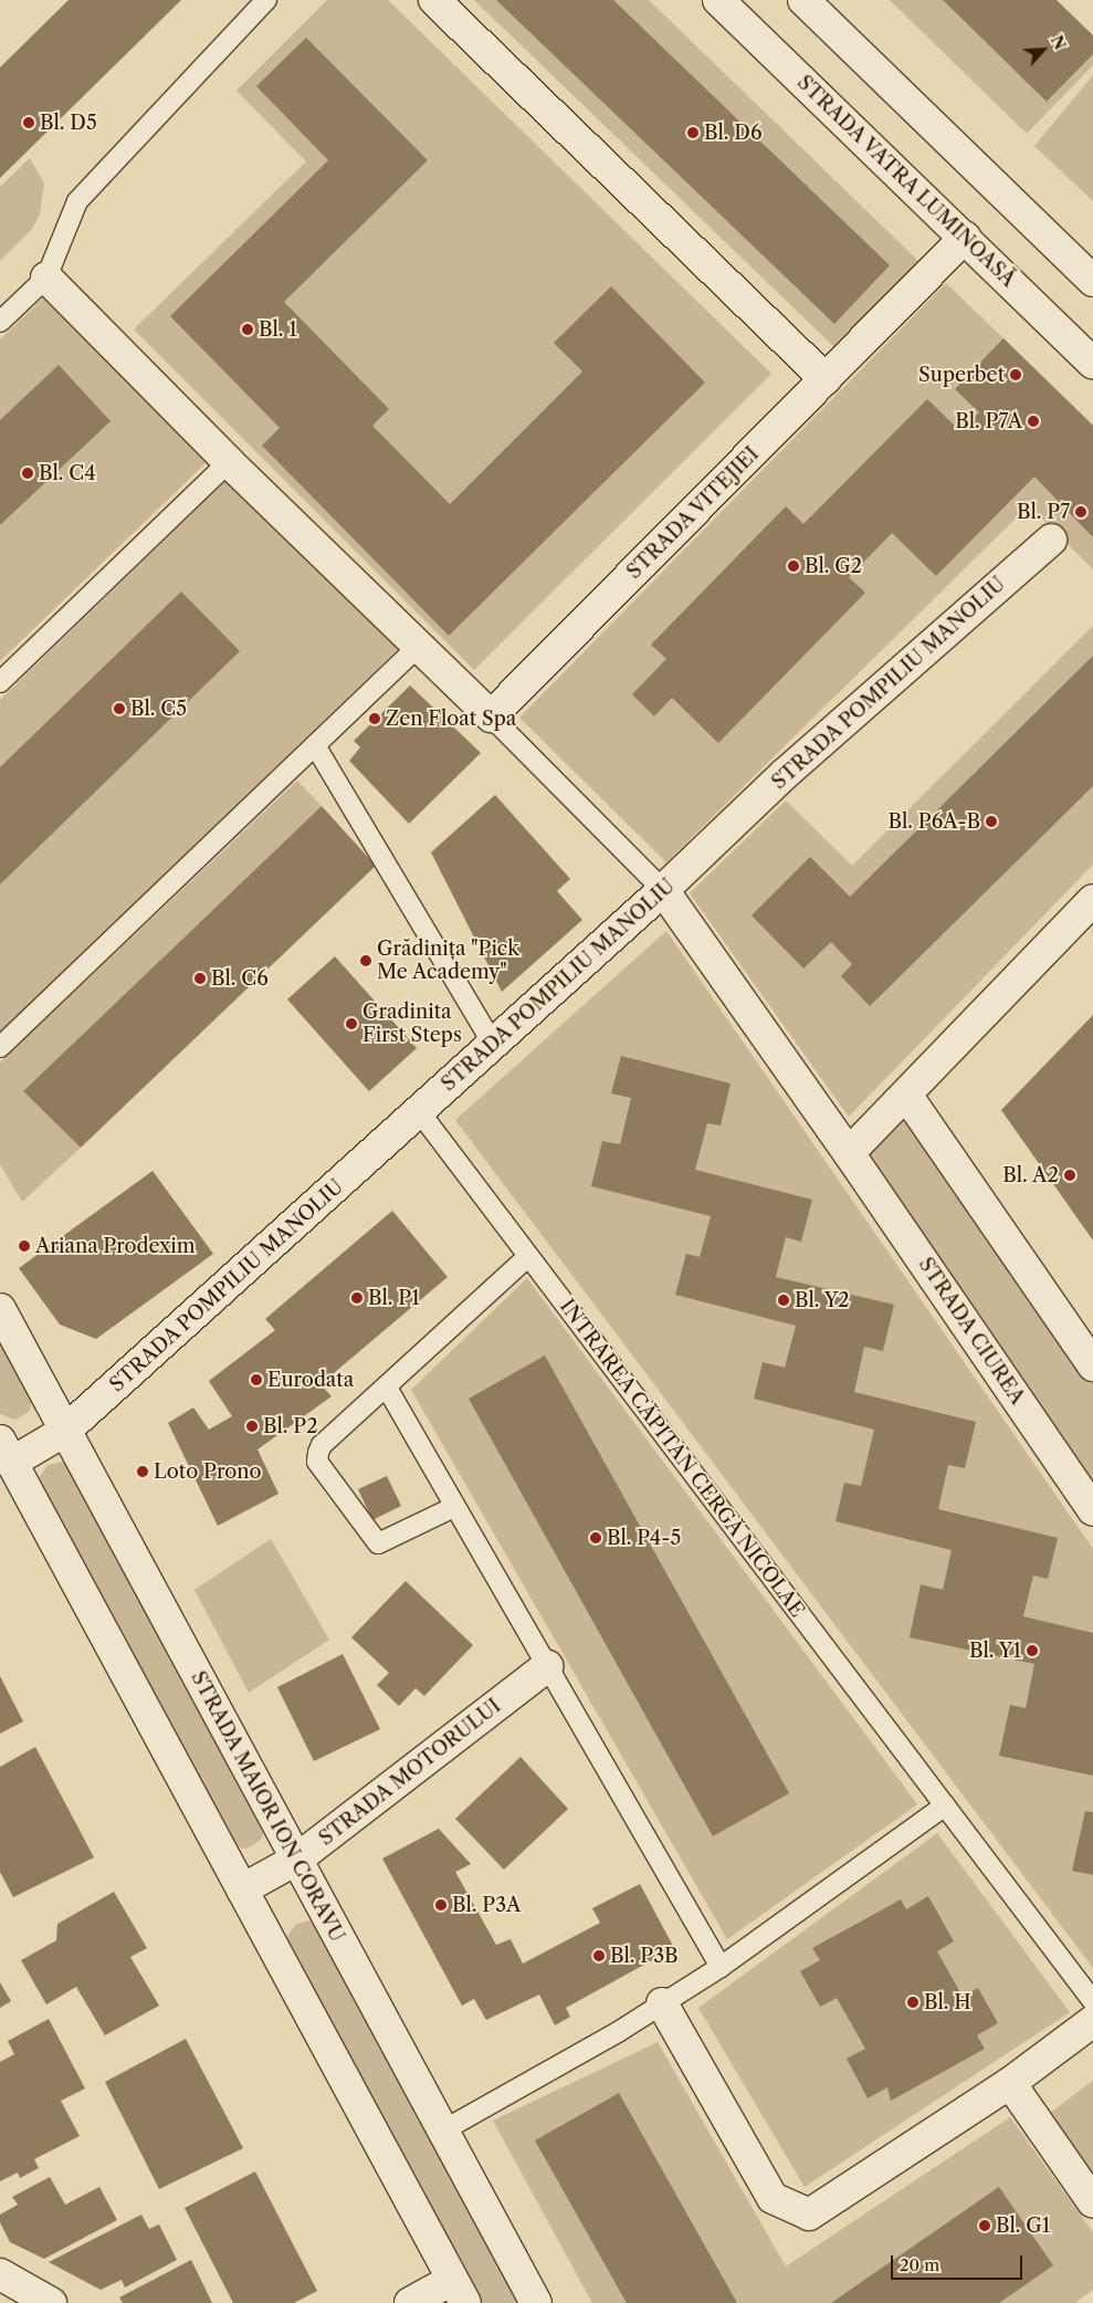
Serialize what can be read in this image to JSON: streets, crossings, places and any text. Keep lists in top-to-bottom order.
{
  "streets": {
    "street": [
      "STRADA VATRA LUMINOASĂ",
      "STRADA VITEJIEI",
      "STRADA POMPILIU MANOLIU",
      "STRADA CIUREA",
      "STRADA MOTORULUI",
      "STRADA MAIOR ION CORAVU"
    ],
    "lane": ["INTRAREA CĂPITAN CERGĂ NICOLAE"]
  },
  "crossings": [
    ["STRADA VATRA LUMINOASĂ", "STRADA VITEJIEI"],
    ["STRADA POMPILIU MANOLIU", "STRADA CIUREA"],
    ["STRADA POMPILIU MANOLIU", "INTRAREA CĂPITAN CERGĂ NICOLAE"],
    ["STRADA POMPILIU MANOLIU", "STRADA MAIOR ION CORAVU"],
    ["STRADA MOTORULUI", "STRADA MAIOR ION CORAVU"]
  ],
  "places": [
    "Bl. D5",
    "Bl. D6",
    "Bl. 1",
    "Superbet",
    "Bl. P7A",
    "Bl. C4",
    "Bl. P7",
    "Bl. G2",
    "Bl. C5",
    "Zen Float Spa",
    "Bl. P6A-B",
    "Grădinița \"Pick Me Academy\"",
    "Bl. C6",
    "Gradinita First Steps",
    "Bl. A2",
    "Ariana Prodexim",
    "Bl. P1",
    "Bl. Y2",
    "Eurodata",
    "Bl. P2",
    "Loto Prono",
    "Bl. P4-5",
    "Bl. Y1",
    "Bl. P3A",
    "Bl. P3B",
    "Bl. H",
    "Bl. G1"
  ],
  "scale_bar": "20 m",
  "north": "top right"
}
